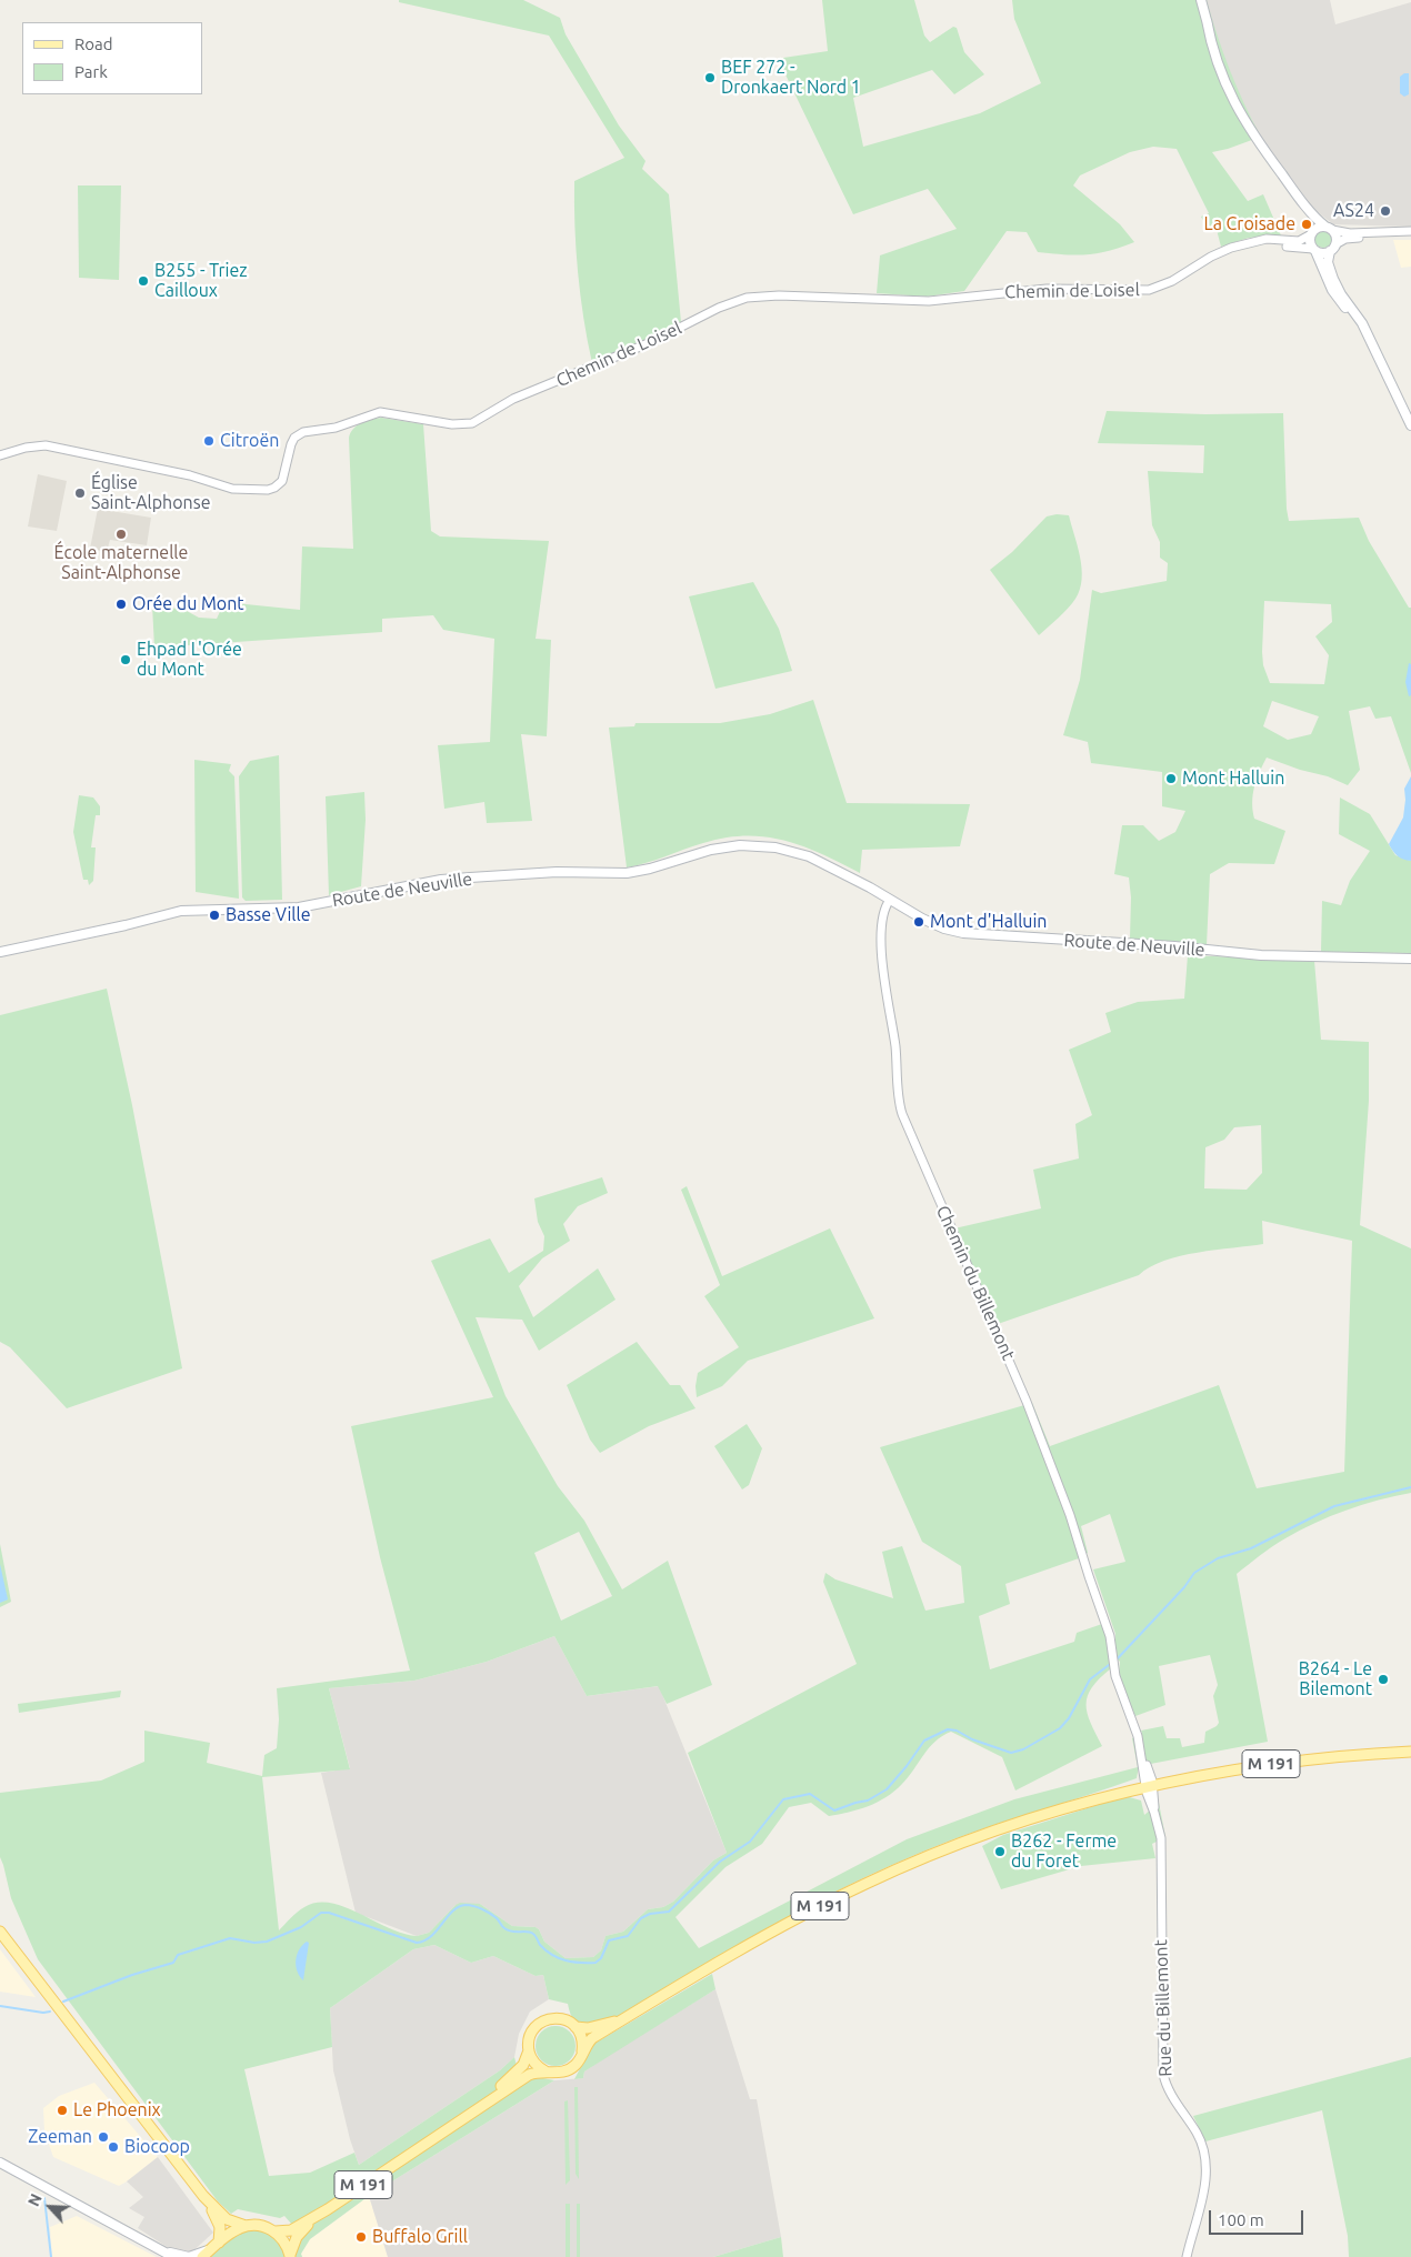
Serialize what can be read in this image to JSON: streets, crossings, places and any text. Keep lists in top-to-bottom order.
{
  "streets": {
    "main road": ["Route de Neuville", "M 191"],
    "street": ["Chemin de Loisel", "Chemin du Billemont", "Rue du Billemont"]
  },
  "crossings": [
    ["Route de Neuville", "Chemin du Billemont"],
    ["Chemin du Billemont", "Rue du Billemont"],
    ["M 191", "Rue du Billemont"]
  ],
  "places": [
    "BEF 272 - Dronkaert Nord 1",
    "AS24",
    "La Croisade",
    "B255 - Triez Cailloux",
    "Citroën",
    "Église Saint-Alphonse",
    "École maternelle Saint-Alphonse",
    "Orée du Mont",
    "Ehpad L'Orée du Mont",
    "Mont Halluin",
    "Basse Ville",
    "Mont d'Halluin",
    "B264 - Le Bilemont",
    "B262 - Ferme du Foret",
    "Le Phoenix",
    "Zeeman",
    "Biocoop",
    "Buffalo Grill"
  ],
  "legend": ["Road", "Park"],
  "scale_bar": "100 m",
  "north": "top left"
}
